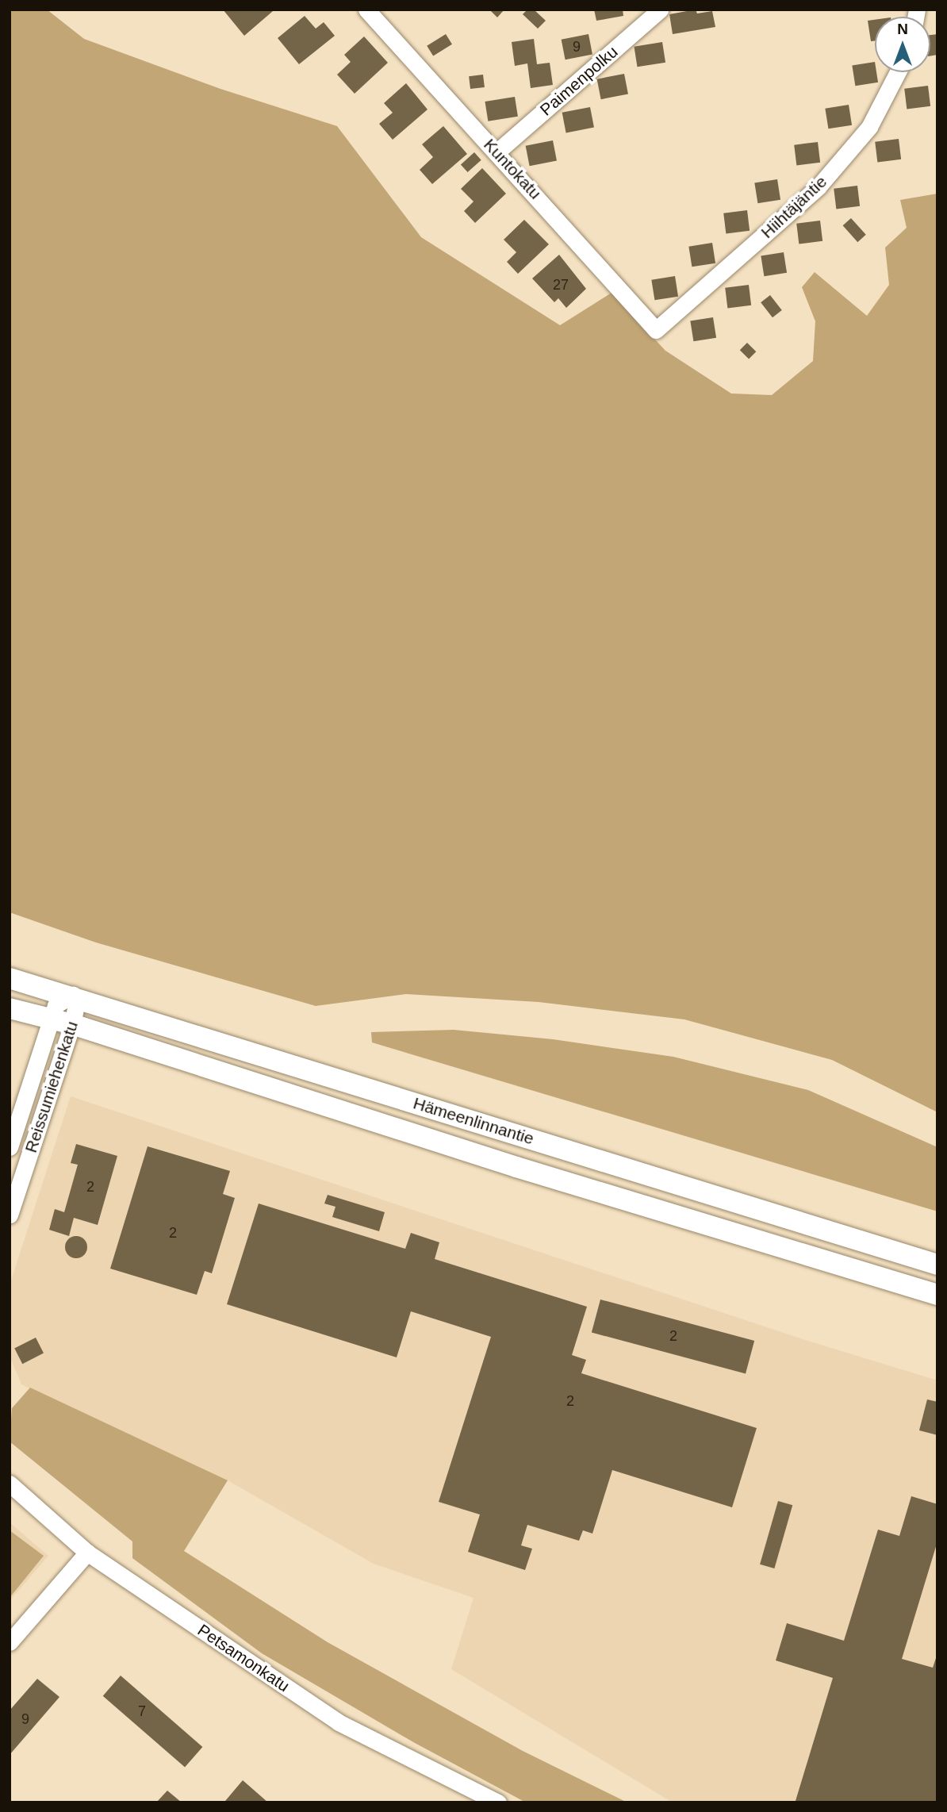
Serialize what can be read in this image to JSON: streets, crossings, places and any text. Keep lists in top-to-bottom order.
{
  "streets": {
    "main road": ["Hämeenlinnantie"],
    "street": [
      "Paimenpolku",
      "Kuntokatu",
      "Hiihtäjäntie",
      "Reissumiehenkatu",
      "Petsamonkatu"
    ]
  },
  "crossings": [
    ["Paimenpolku", "Kuntokatu"],
    ["Kuntokatu", "Hiihtäjäntie"],
    ["Reissumiehenkatu", "Hämeenlinnantie"]
  ],
  "house_numbers": [
    "9",
    "27",
    "2",
    "2",
    "2",
    "2",
    "7",
    "9"
  ],
  "north": "top"
}
